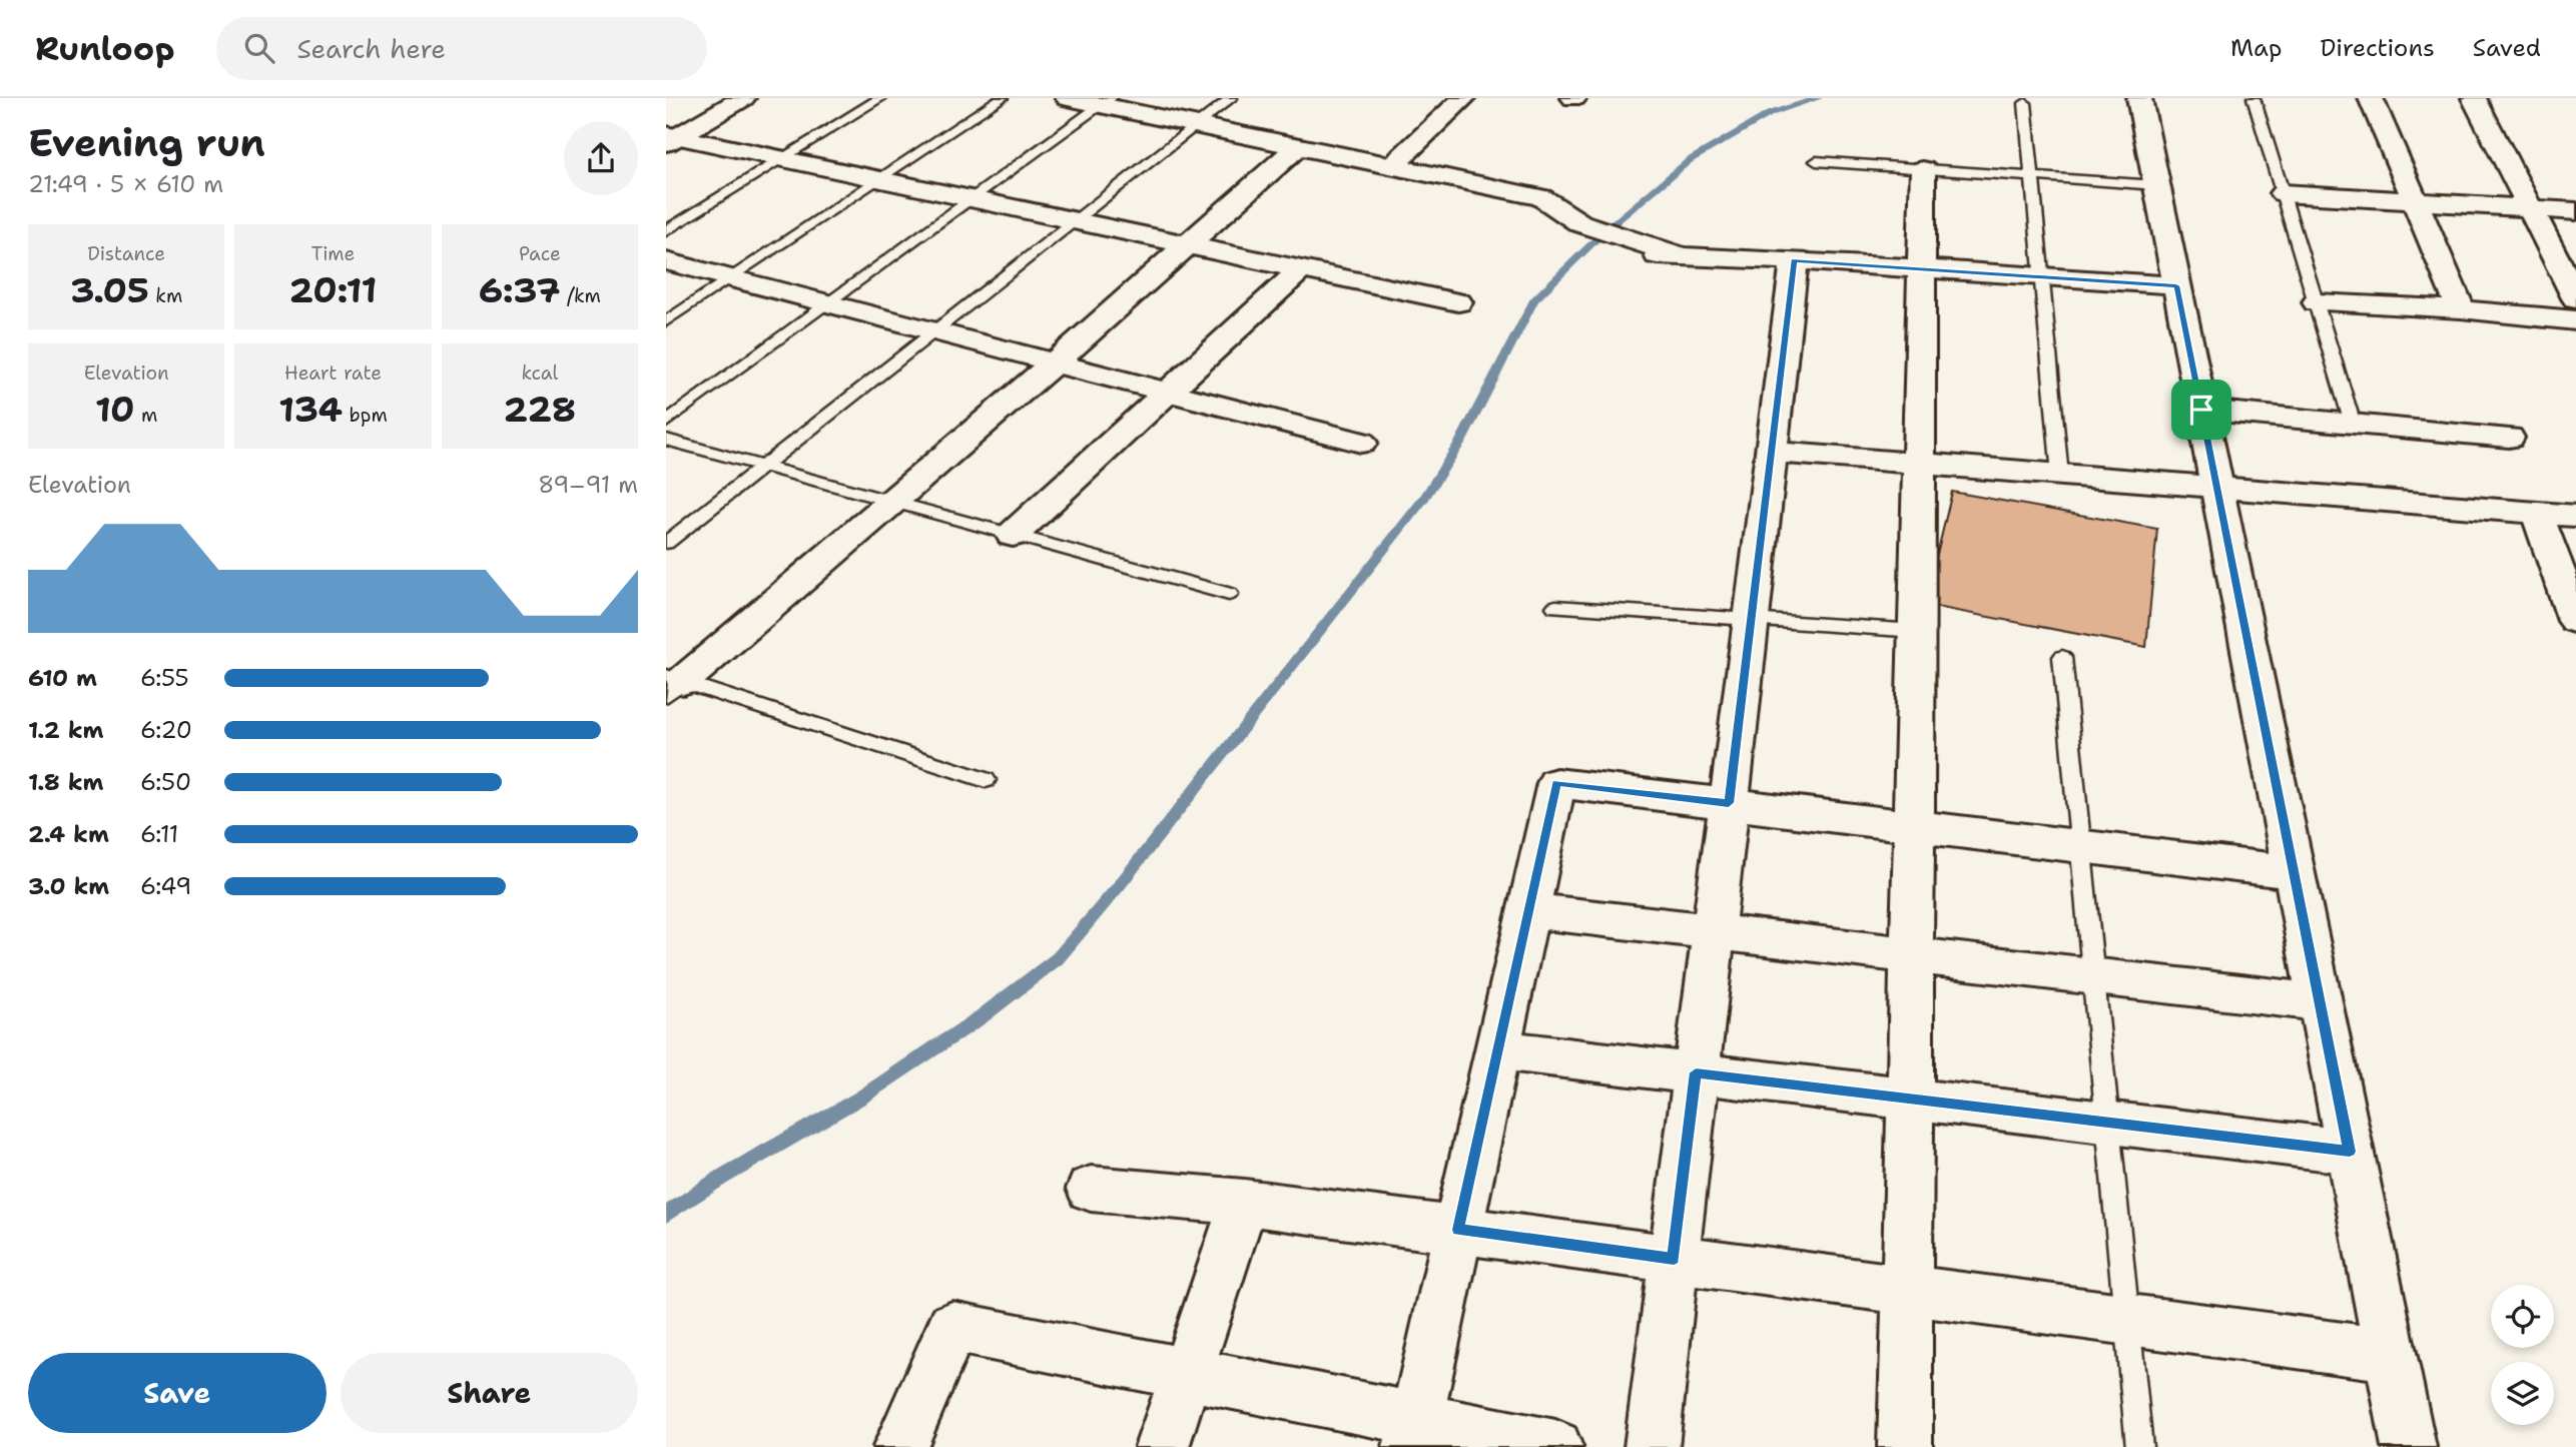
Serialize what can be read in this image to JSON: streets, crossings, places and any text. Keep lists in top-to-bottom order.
{
  "page": {
    "header": "Runloop",
    "search": "Search here",
    "nav": ["Map", "Directions", "Saved"],
    "heading": ["Evening run", "21:49 · 5 × 610 m"],
    "stats": [
      ["Distance", "3.05 km"],
      ["Time", "20:11"],
      ["Pace", "6:37 /km"],
      ["Elevation", "10 m"],
      ["Heart rate", "134 bpm"],
      ["kcal", "228"]
    ],
    "chart": ["Elevation", "89–91 m"],
    "list": [
      {
        "name": "610 m",
        "note": "6:55"
      },
      {
        "name": "1.2 km",
        "note": "6:20"
      },
      {
        "name": "1.8 km",
        "note": "6:50"
      },
      {
        "name": "2.4 km",
        "note": "6:11"
      },
      {
        "name": "3.0 km",
        "note": "6:49"
      }
    ],
    "buttons": ["Save", "Share"]
  }
}
